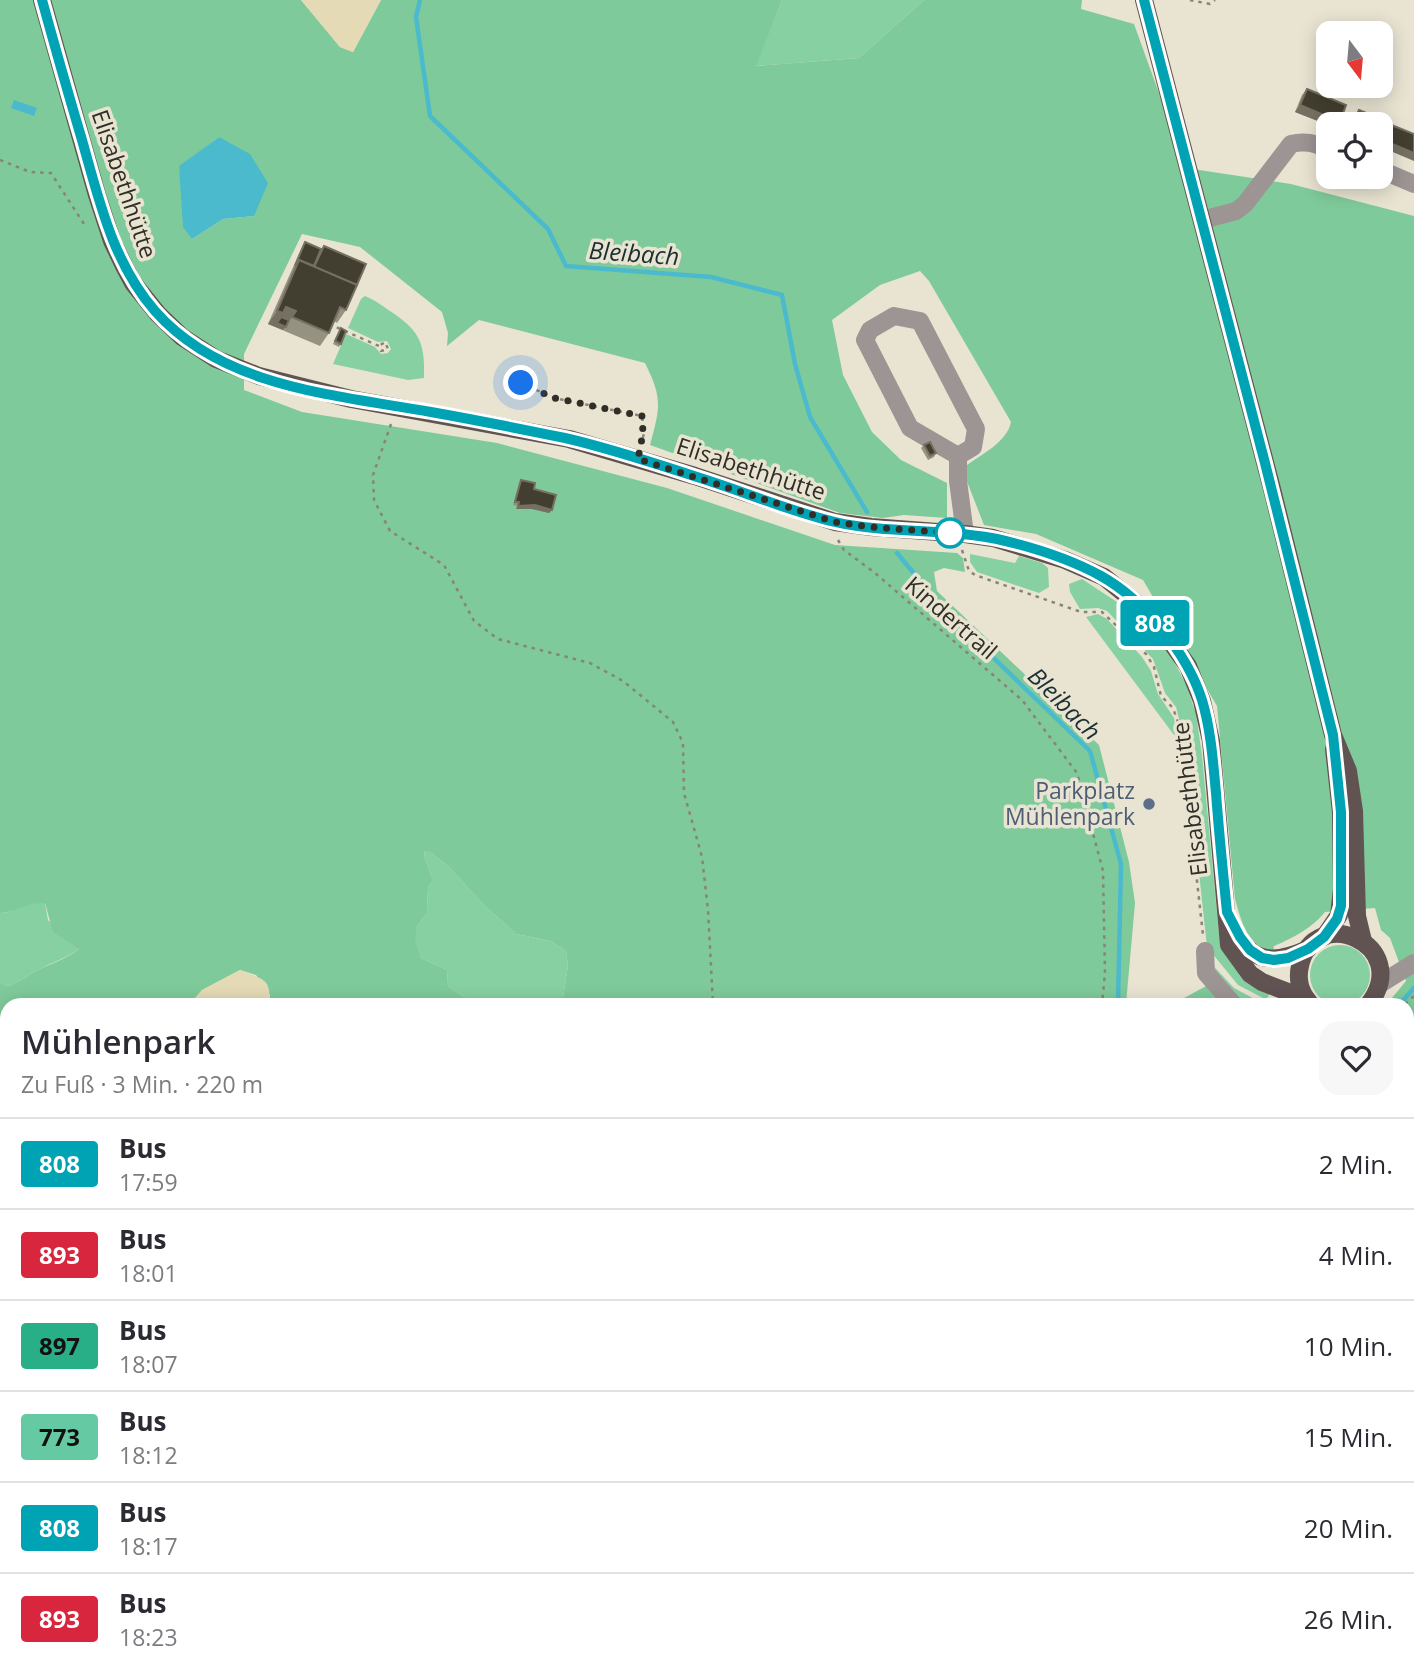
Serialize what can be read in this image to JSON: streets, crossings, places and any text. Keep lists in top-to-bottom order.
{
  "streets": {
    "main road": ["Elisabethhütte"],
    "path": ["Kindertrail"]
  },
  "water": ["Bleibach"],
  "places": ["Parkplatz Mühlenpark"],
  "lines": ["bus line 808"],
  "north": "bottom",
  "page": {
    "on_map": "808",
    "heading": ["Mühlenpark", "Zu Fuß · 3 Min. · 220 m"],
    "list": [
      {
        "mark": "808",
        "name": "Bus",
        "note": "17:59",
        "value": "2 Min."
      },
      {
        "mark": "893",
        "name": "Bus",
        "note": "18:01",
        "value": "4 Min."
      },
      {
        "mark": "897",
        "name": "Bus",
        "note": "18:07",
        "value": "10 Min."
      },
      {
        "mark": "773",
        "name": "Bus",
        "note": "18:12",
        "value": "15 Min."
      },
      {
        "mark": "808",
        "name": "Bus",
        "note": "18:17",
        "value": "20 Min."
      },
      {
        "mark": "893",
        "name": "Bus",
        "note": "18:23",
        "value": "26 Min."
      }
    ]
  }
}
